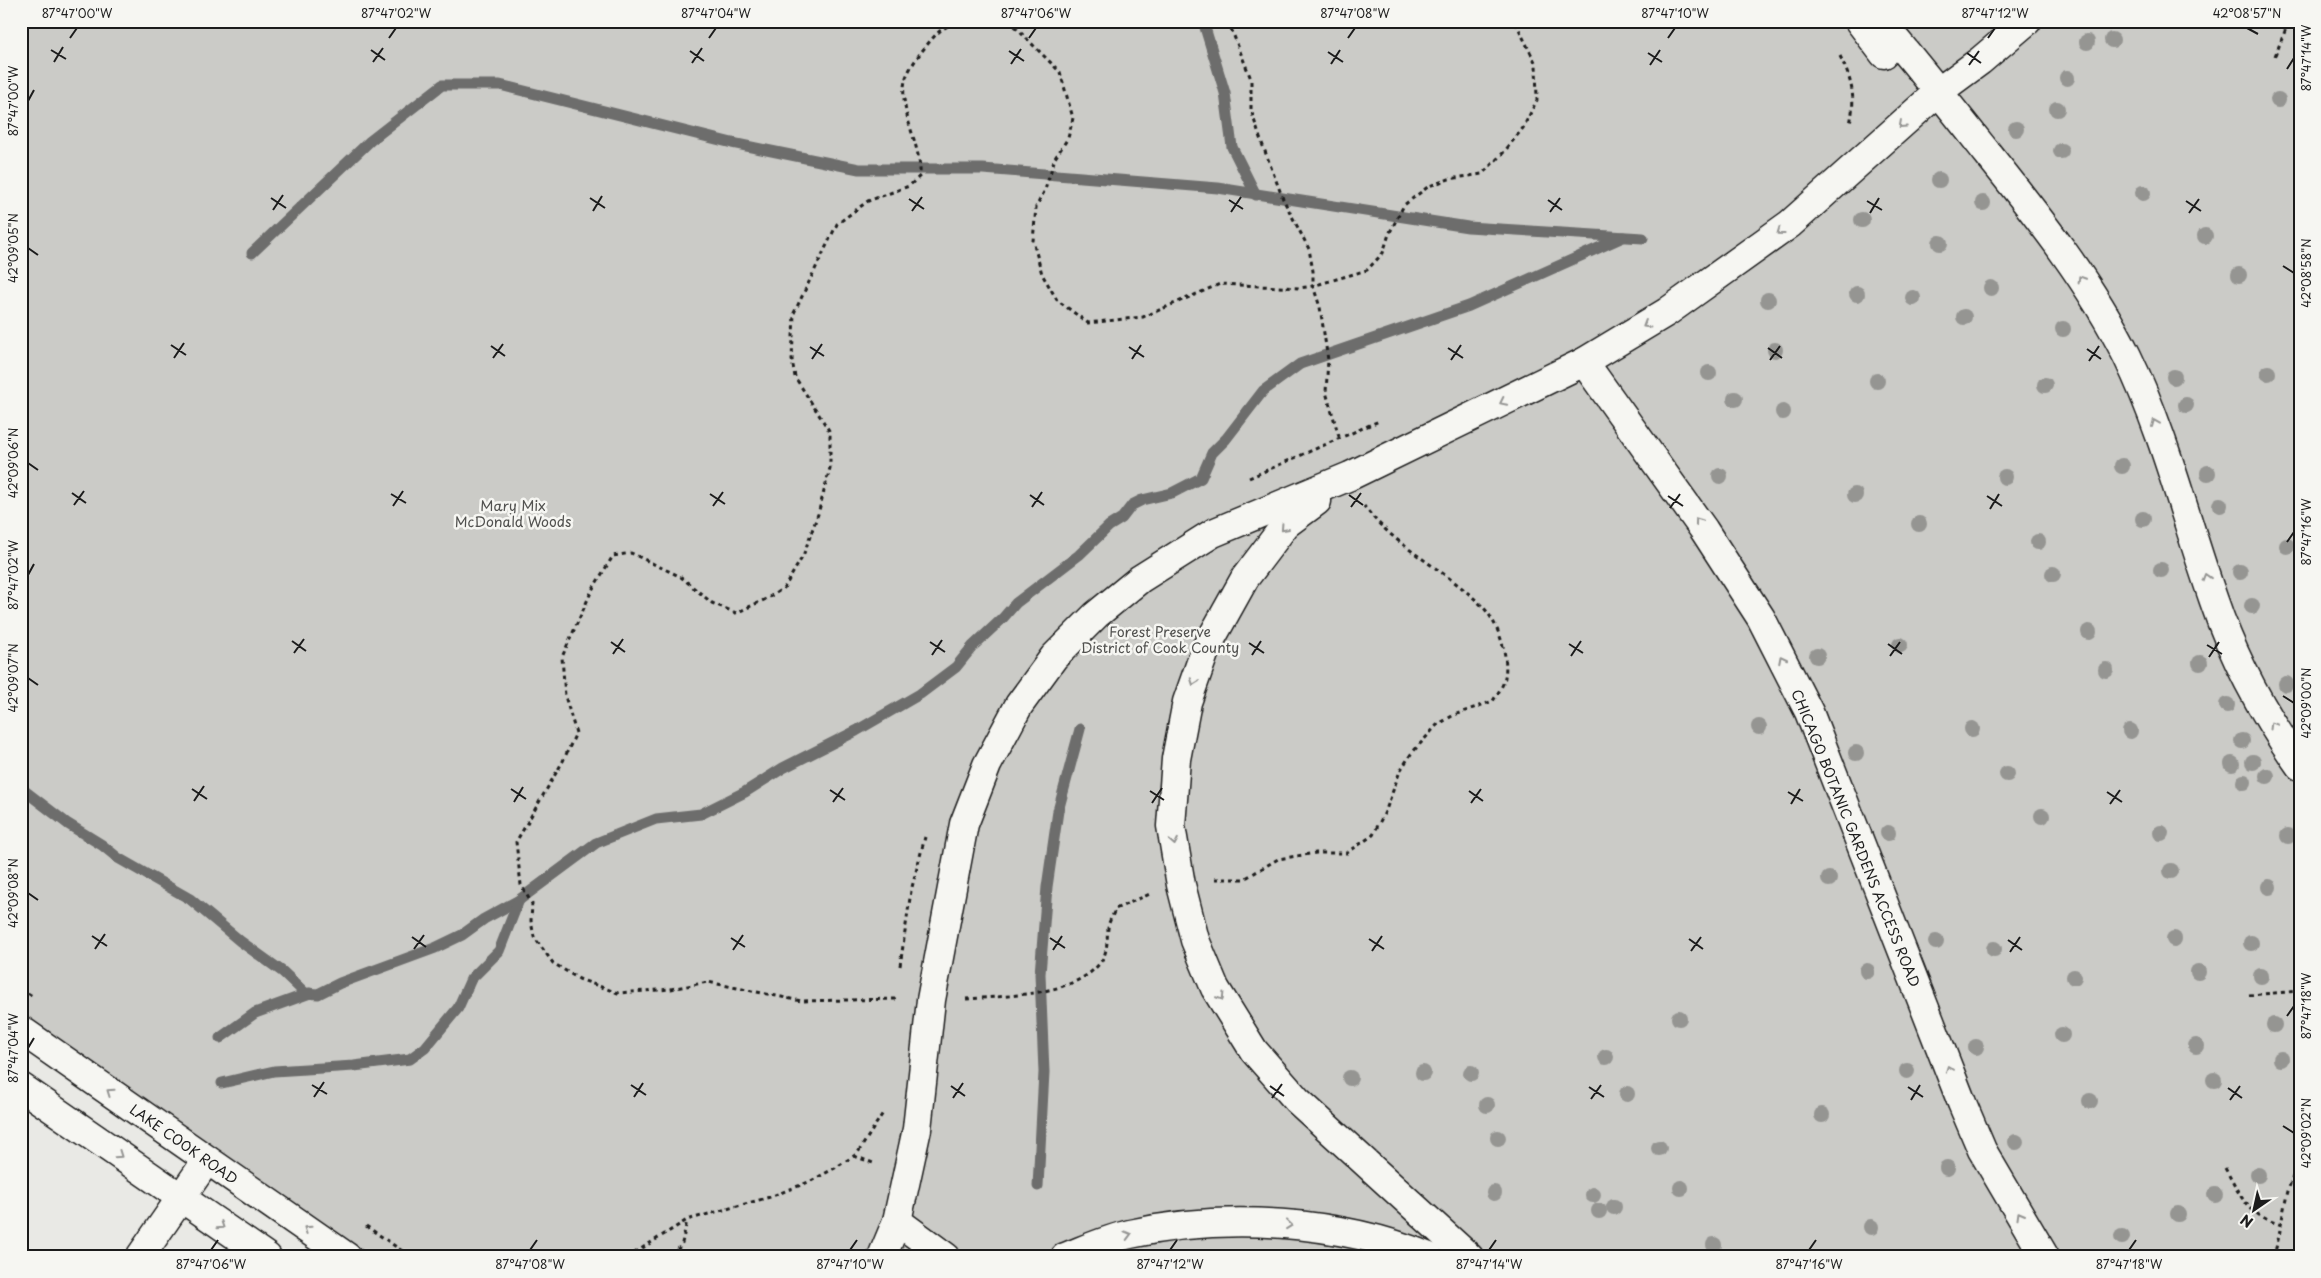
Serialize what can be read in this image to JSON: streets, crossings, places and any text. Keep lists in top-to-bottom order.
{
  "streets": {
    "main road": ["CHICAGO BOTANIC GARDENS ACCESS ROAD", "LAKE COOK ROAD"]
  },
  "one_way": ["CHICAGO BOTANIC GARDENS ACCESS ROAD"],
  "parks": ["Mary Mix McDonald Woods", "Forest Preserve District of Cook County"],
  "north": "bottom left",
  "coordinates": [
    "87°47'00\"W",
    "87°47'02\"W",
    "87°47'04\"W",
    "87°47'06\"W",
    "87°47'08\"W",
    "87°47'10\"W",
    "87°47'12\"W",
    "42°08'57\"N",
    "87°47'14\"W",
    "42°09'05\"N",
    "42°08'58\"N",
    "42°09'06\"N",
    "87°47'16\"W",
    "42°09'07\"N",
    "42°09'00\"N",
    "42°09'08\"N",
    "87°47'18\"W",
    "42°09'02\"N"
  ]
}
